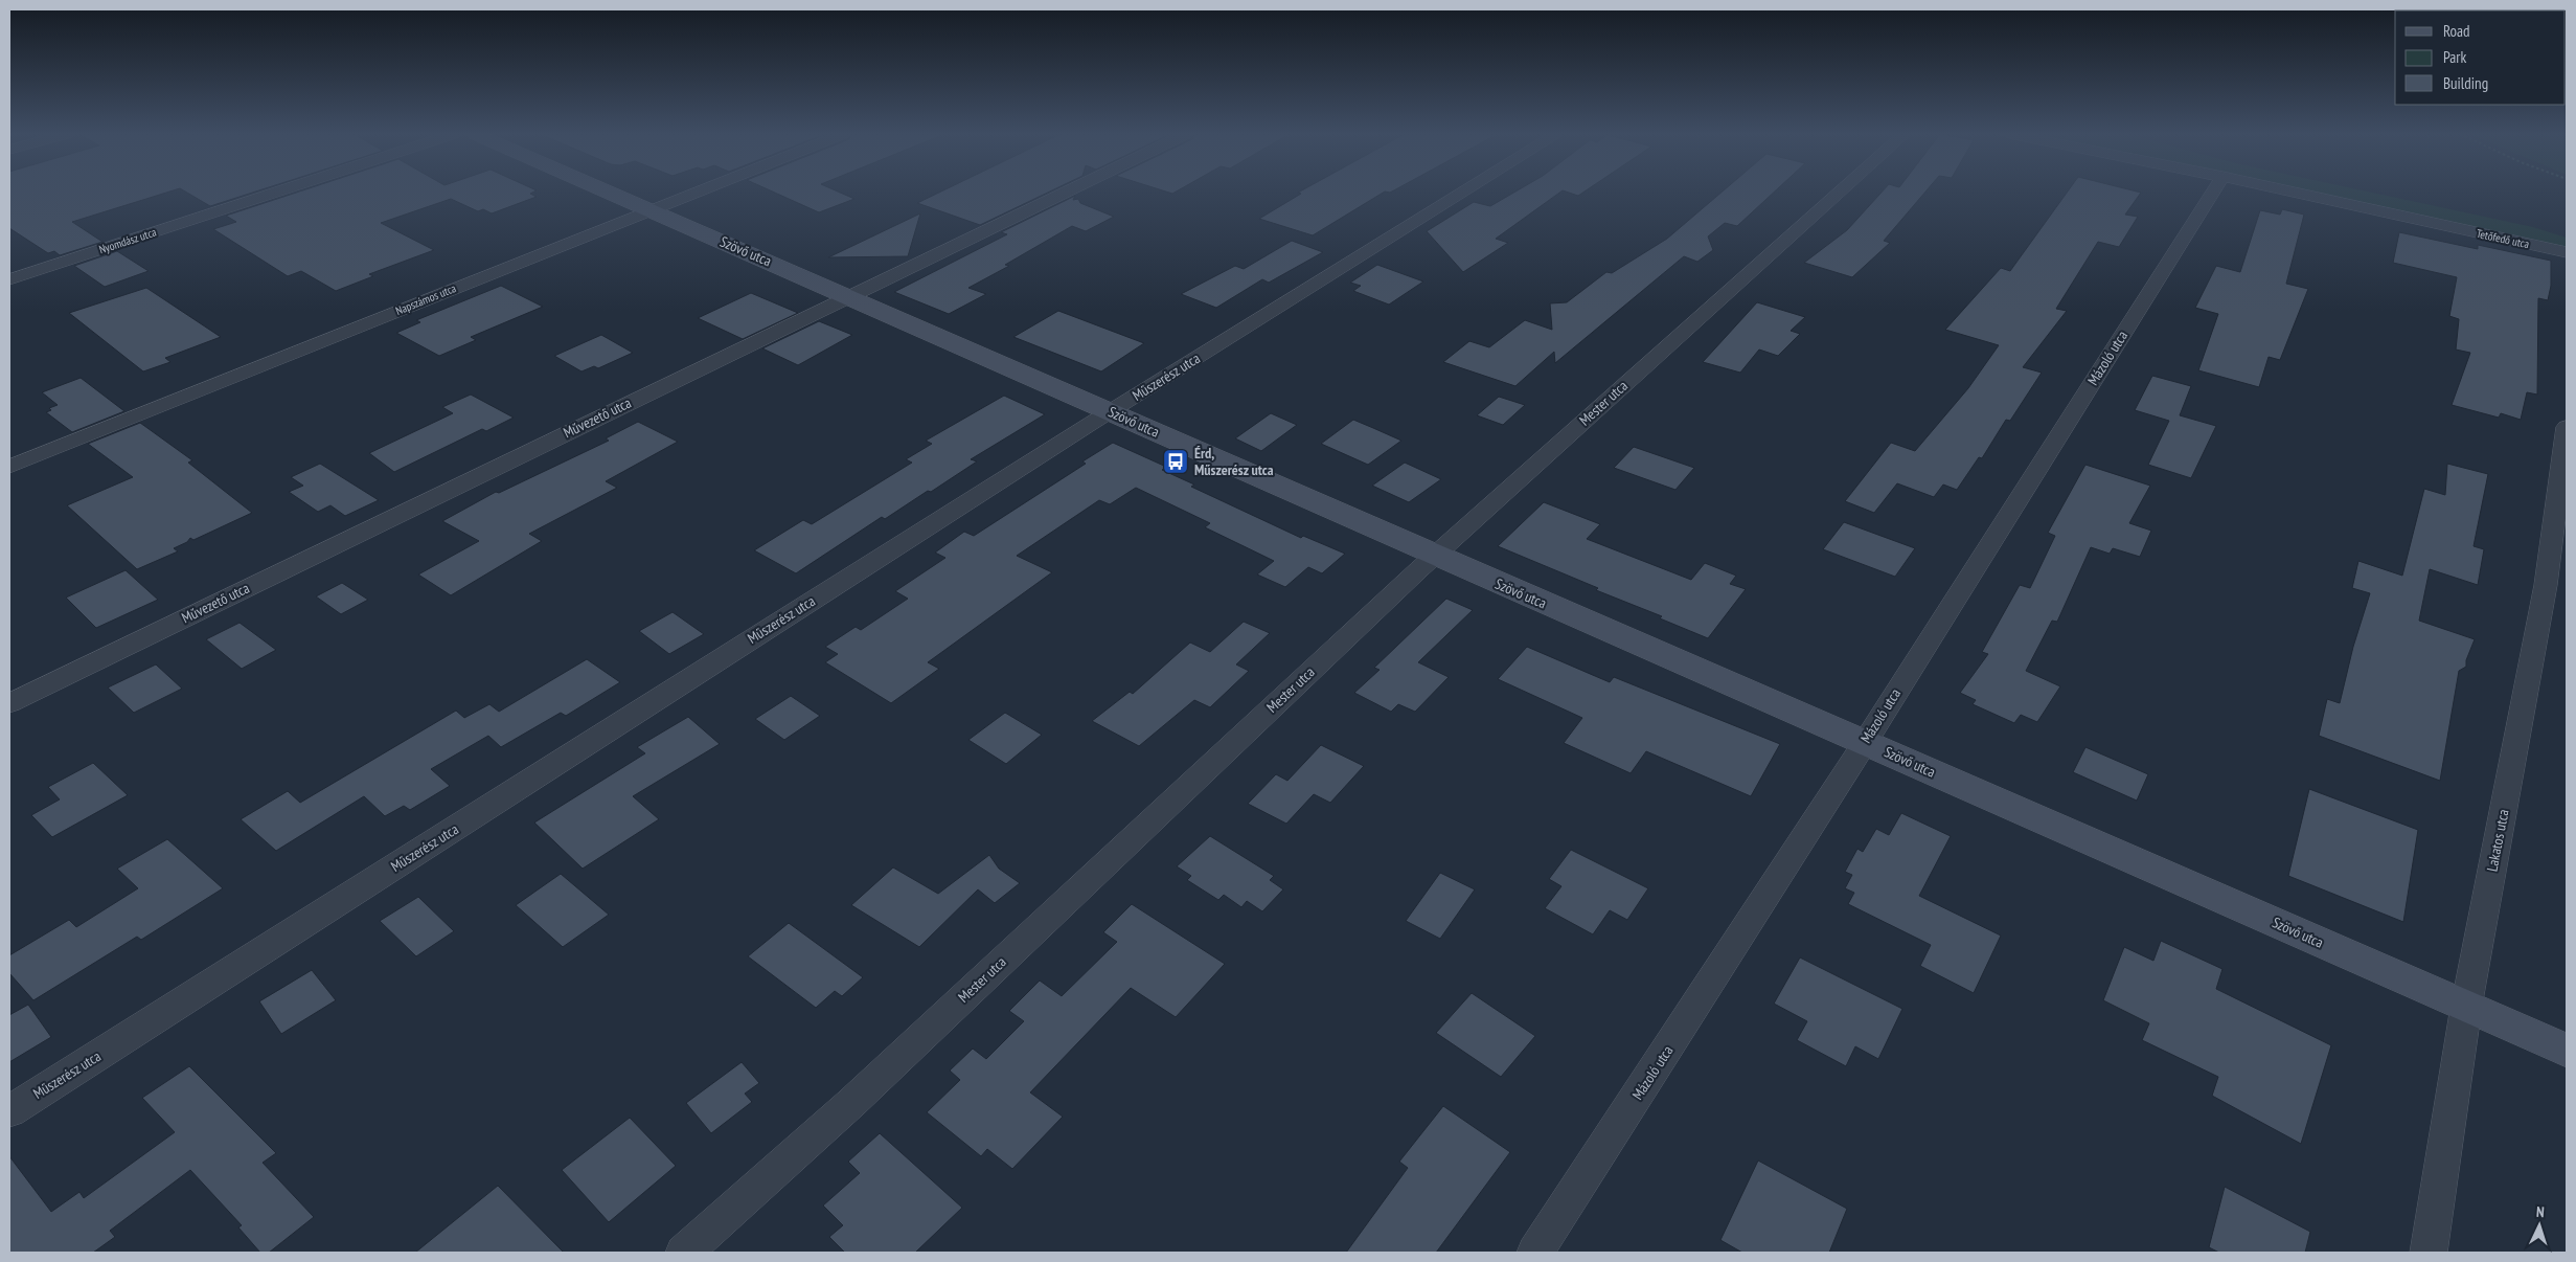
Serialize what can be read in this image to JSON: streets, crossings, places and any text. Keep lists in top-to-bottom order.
{
  "streets": {
    "street": [
      "Tetőfedő utca",
      "Nyomdász utca",
      "Szövő utca",
      "Napszámos utca",
      "Mázoló utca",
      "Műszerész utca",
      "Mester utca",
      "Művezető utca",
      "Lakatos utca"
    ]
  },
  "crossings": [
    ["Szövő utca", "Napszámos utca"],
    ["Szövő utca", "Mázoló utca"],
    ["Szövő utca", "Műszerész utca"],
    ["Szövő utca", "Mester utca"],
    ["Szövő utca", "Művezető utca"],
    ["Szövő utca", "Lakatos utca"]
  ],
  "places": {
    "bus stop": ["Érd, Műszerész utca"]
  },
  "legend": ["Road", "Park", "Building"],
  "north": "top"
}
